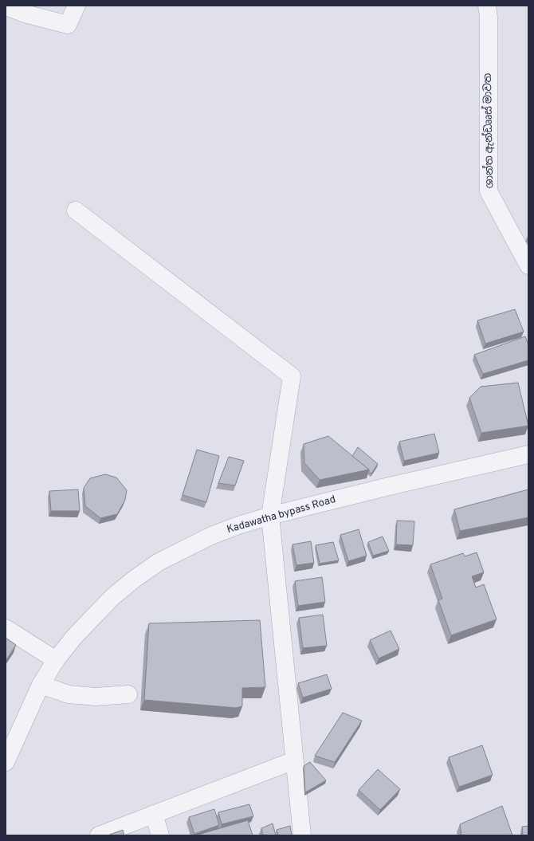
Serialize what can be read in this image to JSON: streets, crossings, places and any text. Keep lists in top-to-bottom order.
{
  "streets": {
    "street": ["ශාන්ත ඇන්ඩෘෘස් මාවත", "Kadawatha bypass Road"]
  }
}
